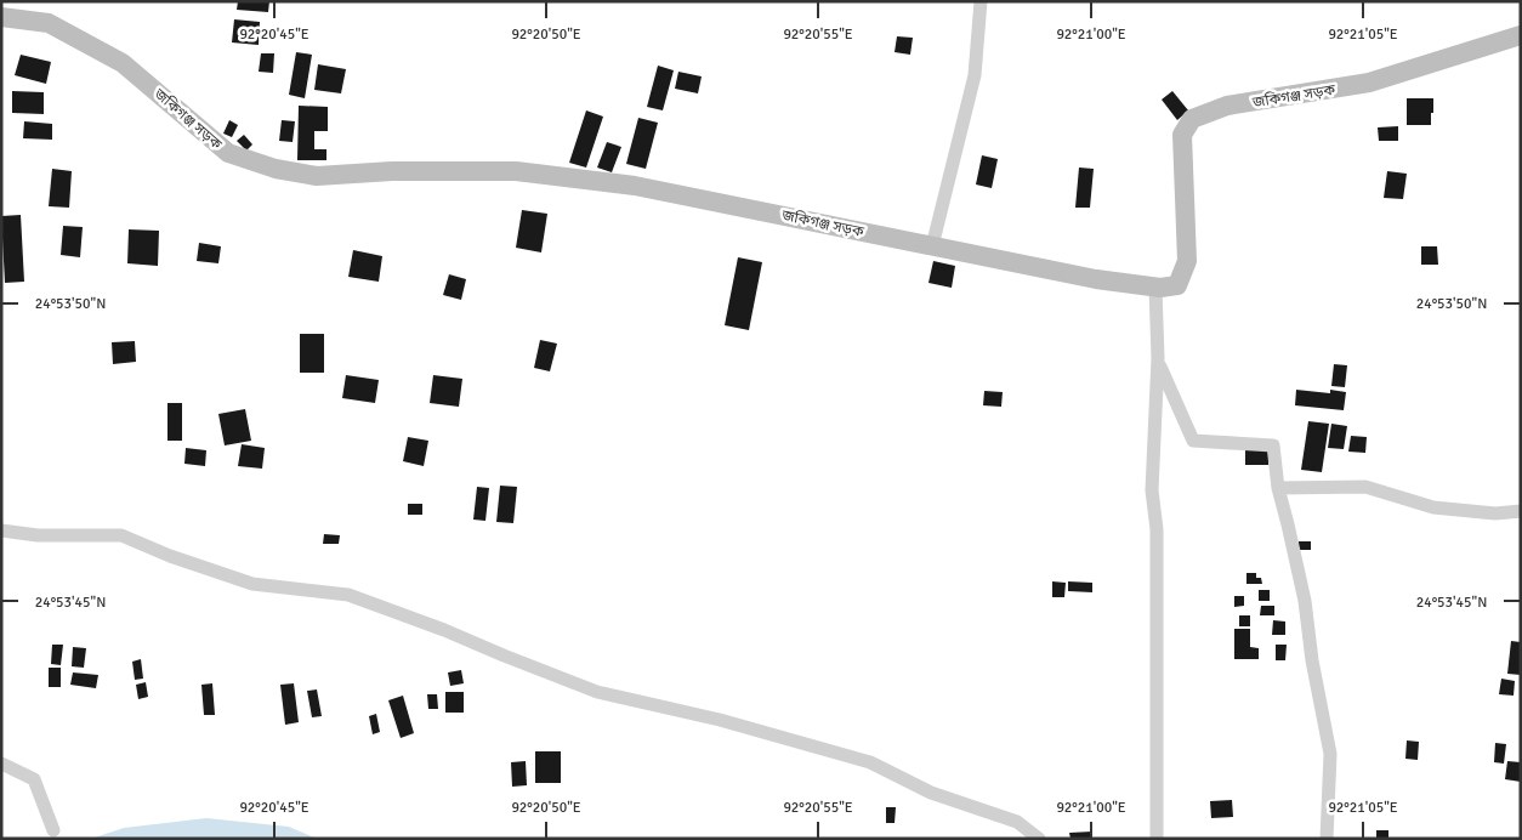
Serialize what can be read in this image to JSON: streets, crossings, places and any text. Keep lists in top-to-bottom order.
{
  "streets": {
    "main road": ["জকিগঞ্জ সড়ক"]
  },
  "coordinates": [
    "92°20'45\"E",
    "92°20'50\"E",
    "92°20'55\"E",
    "92°21'00\"E",
    "92°21'05\"E",
    "24°53'50\"N",
    "24°53'45\"N"
  ]
}
